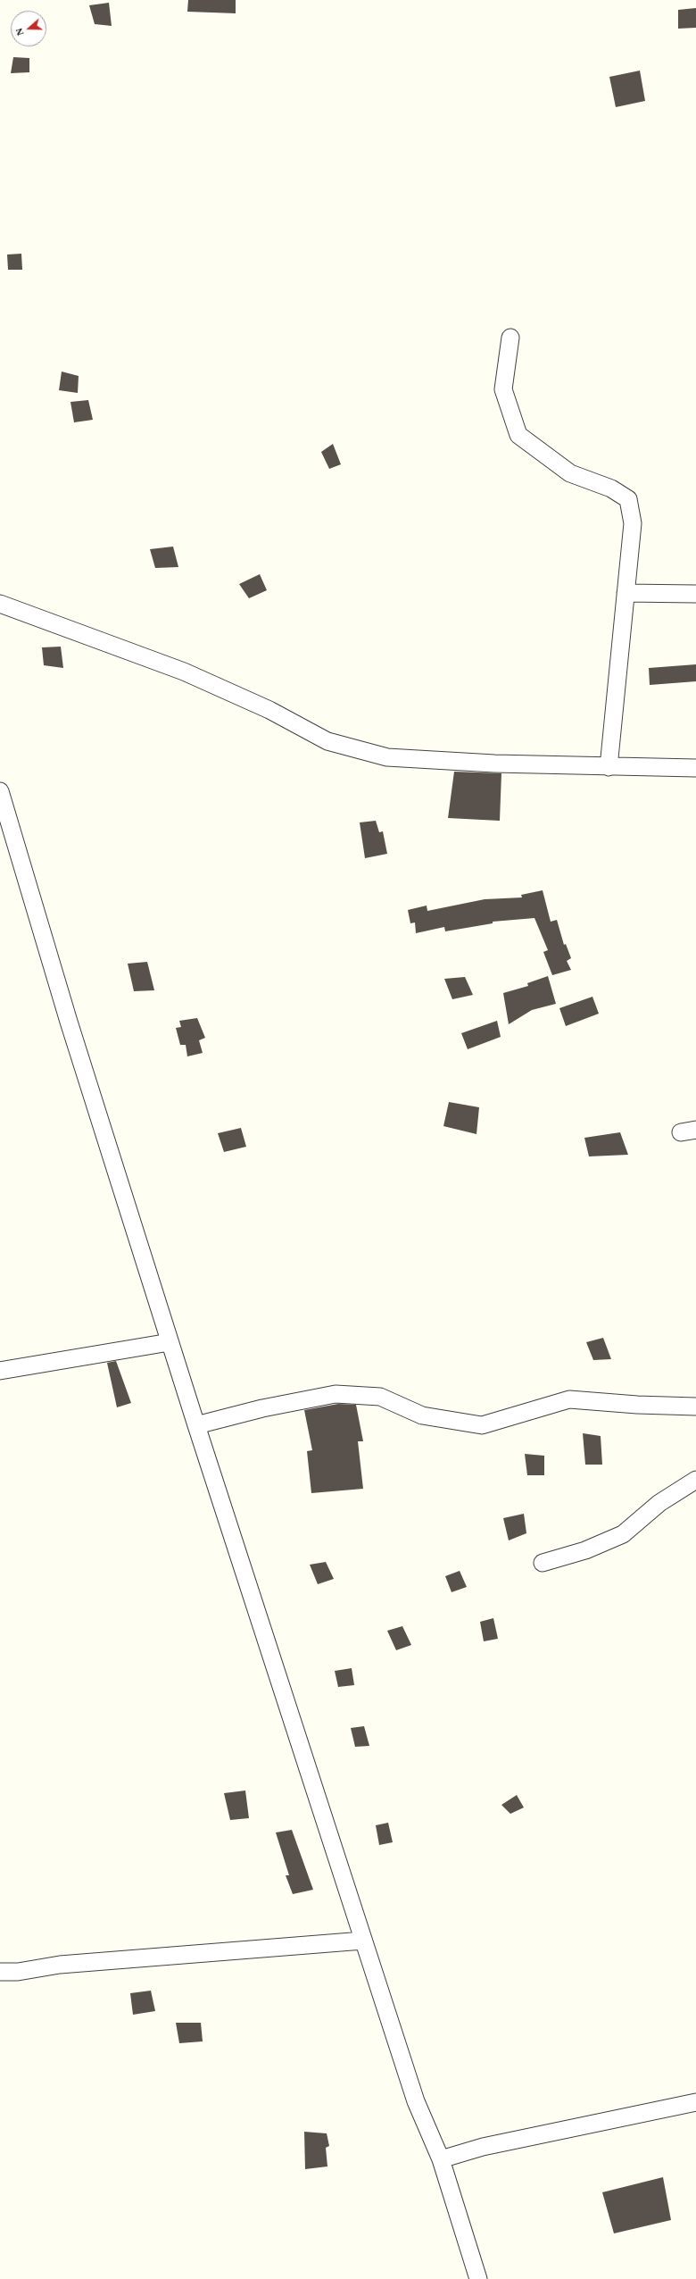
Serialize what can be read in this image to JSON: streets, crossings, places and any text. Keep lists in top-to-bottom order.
{
  "north": "left"
}
